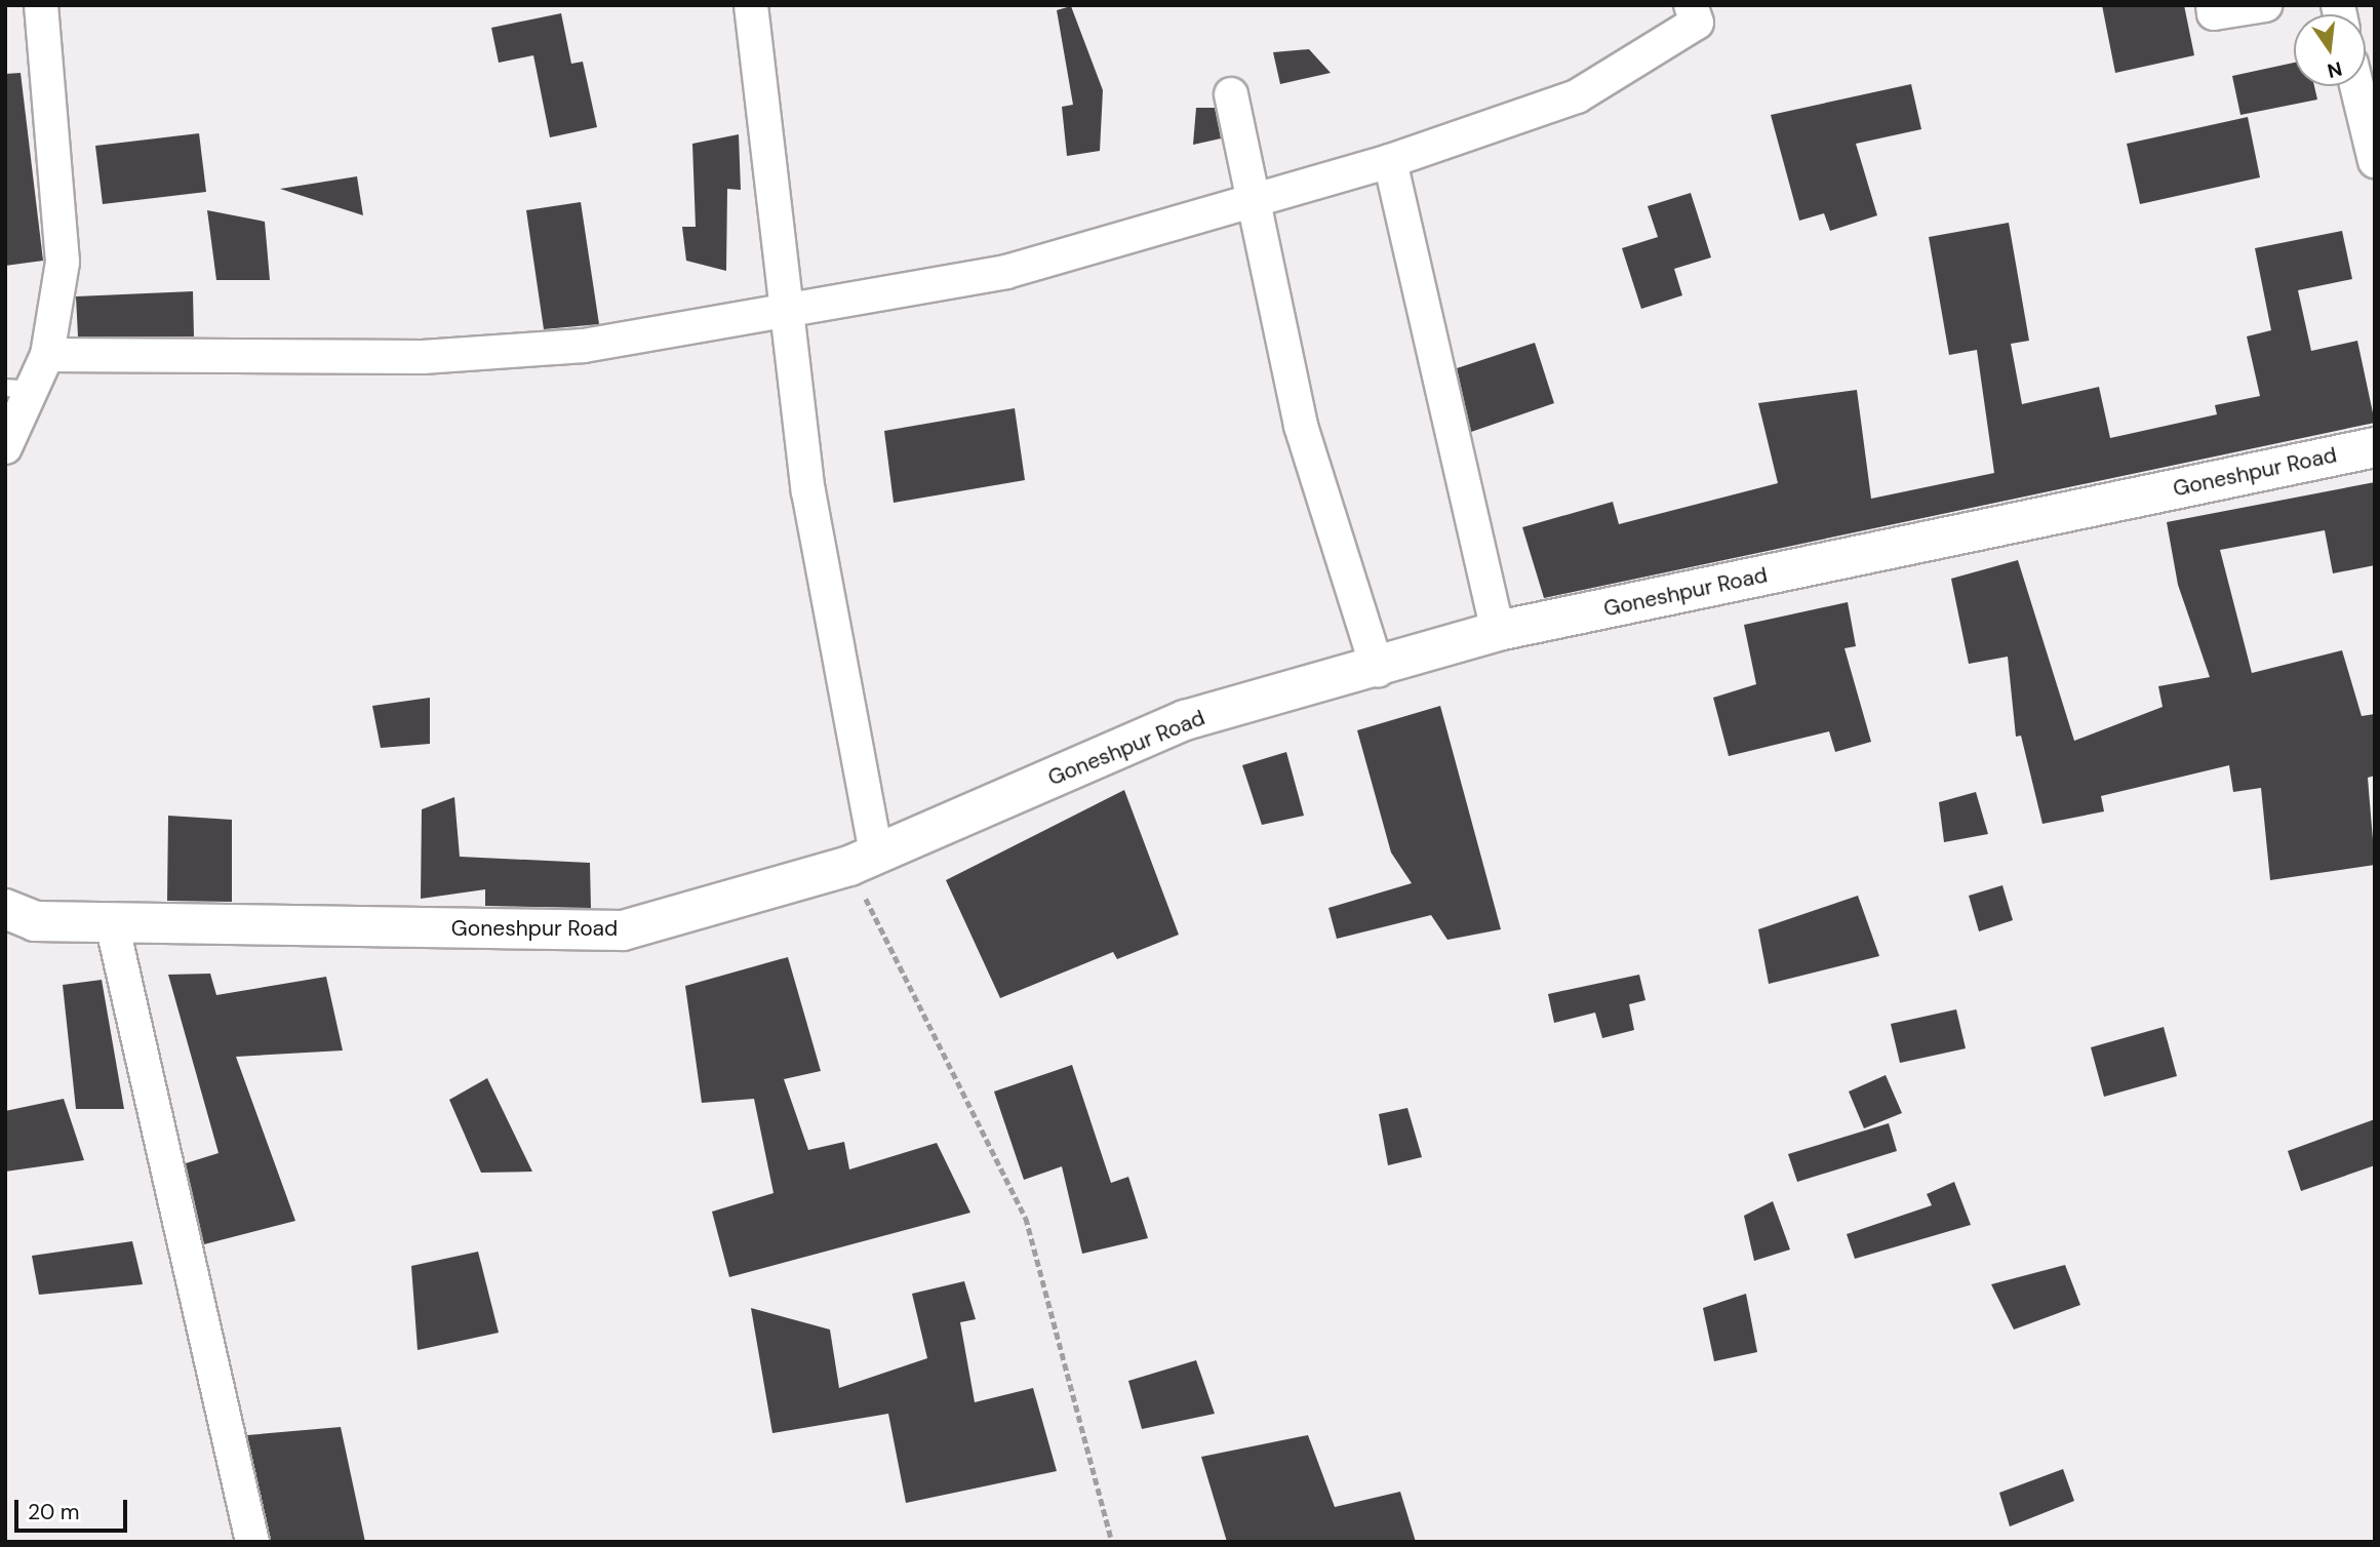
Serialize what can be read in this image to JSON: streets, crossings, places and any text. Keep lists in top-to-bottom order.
{
  "streets": {
    "street": ["Goneshpur Road"]
  },
  "scale_bar": "20 m",
  "north": "bottom"
}
